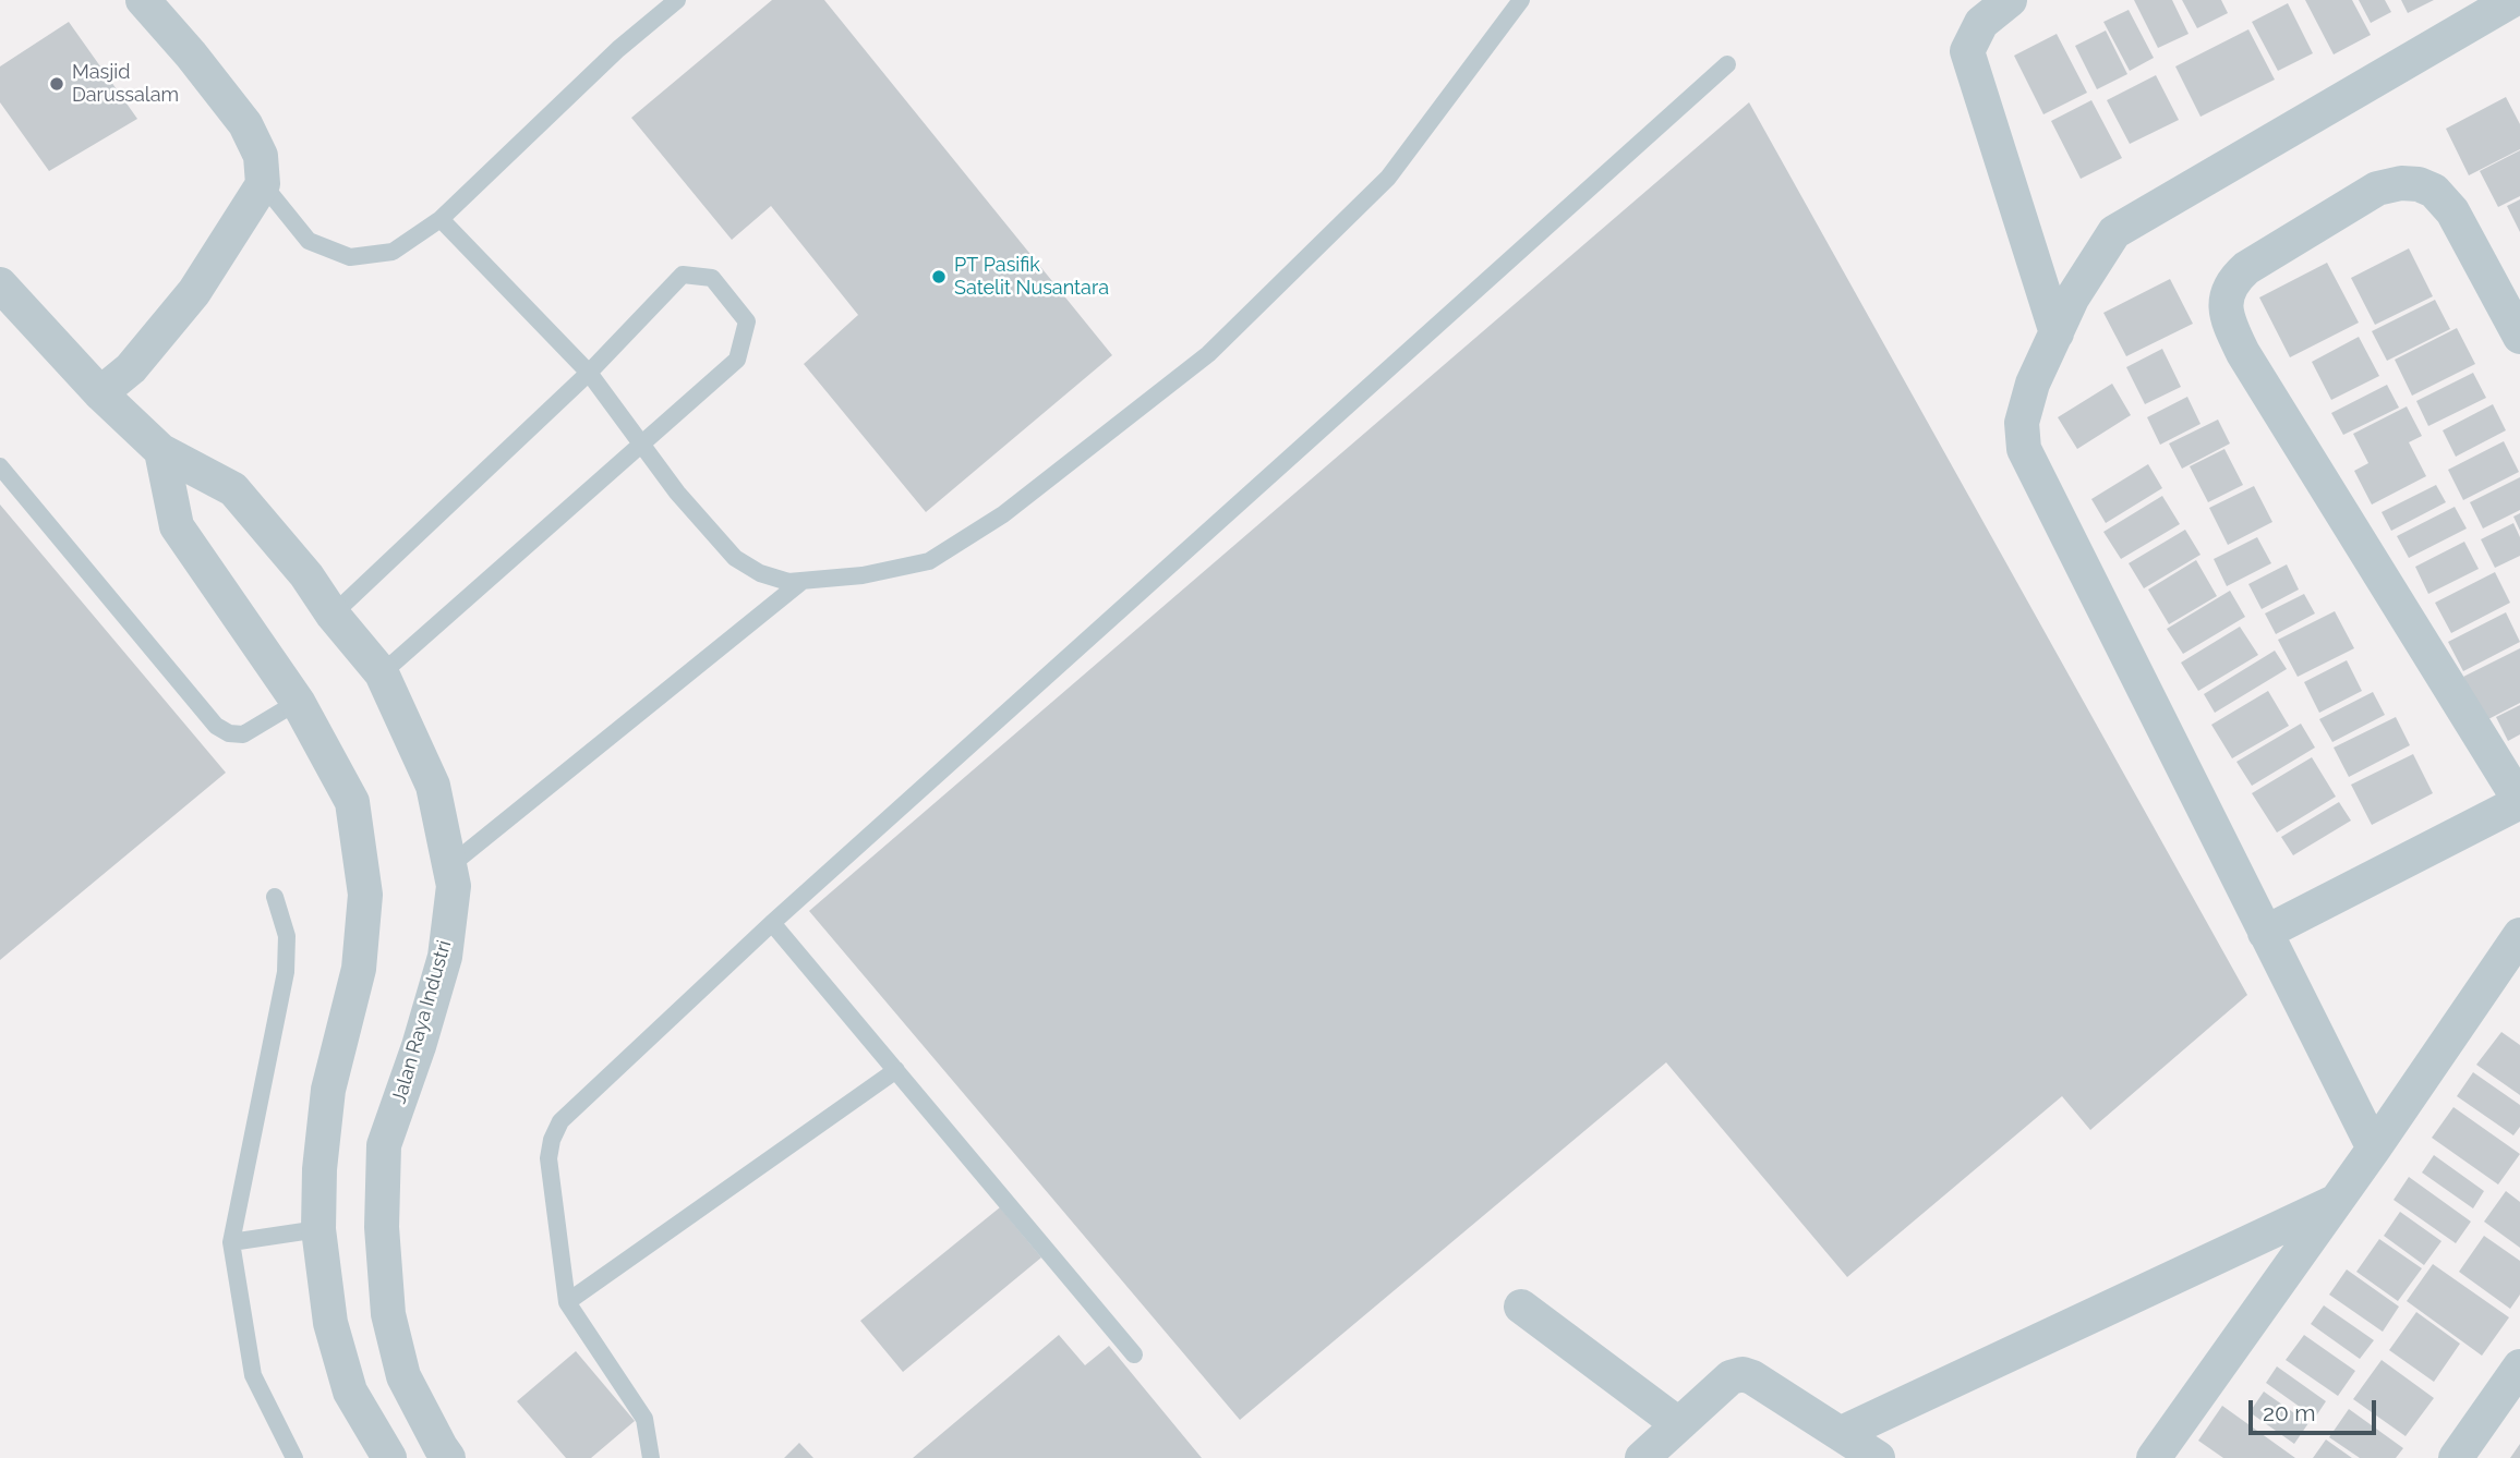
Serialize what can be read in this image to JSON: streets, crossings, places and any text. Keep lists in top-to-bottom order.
{
  "streets": {
    "street": ["Jalan Raya Industri"]
  },
  "places": ["Masjid Darussalam", "PT Pasifik Satelit Nusantara"],
  "scale_bar": "20 m"
}
